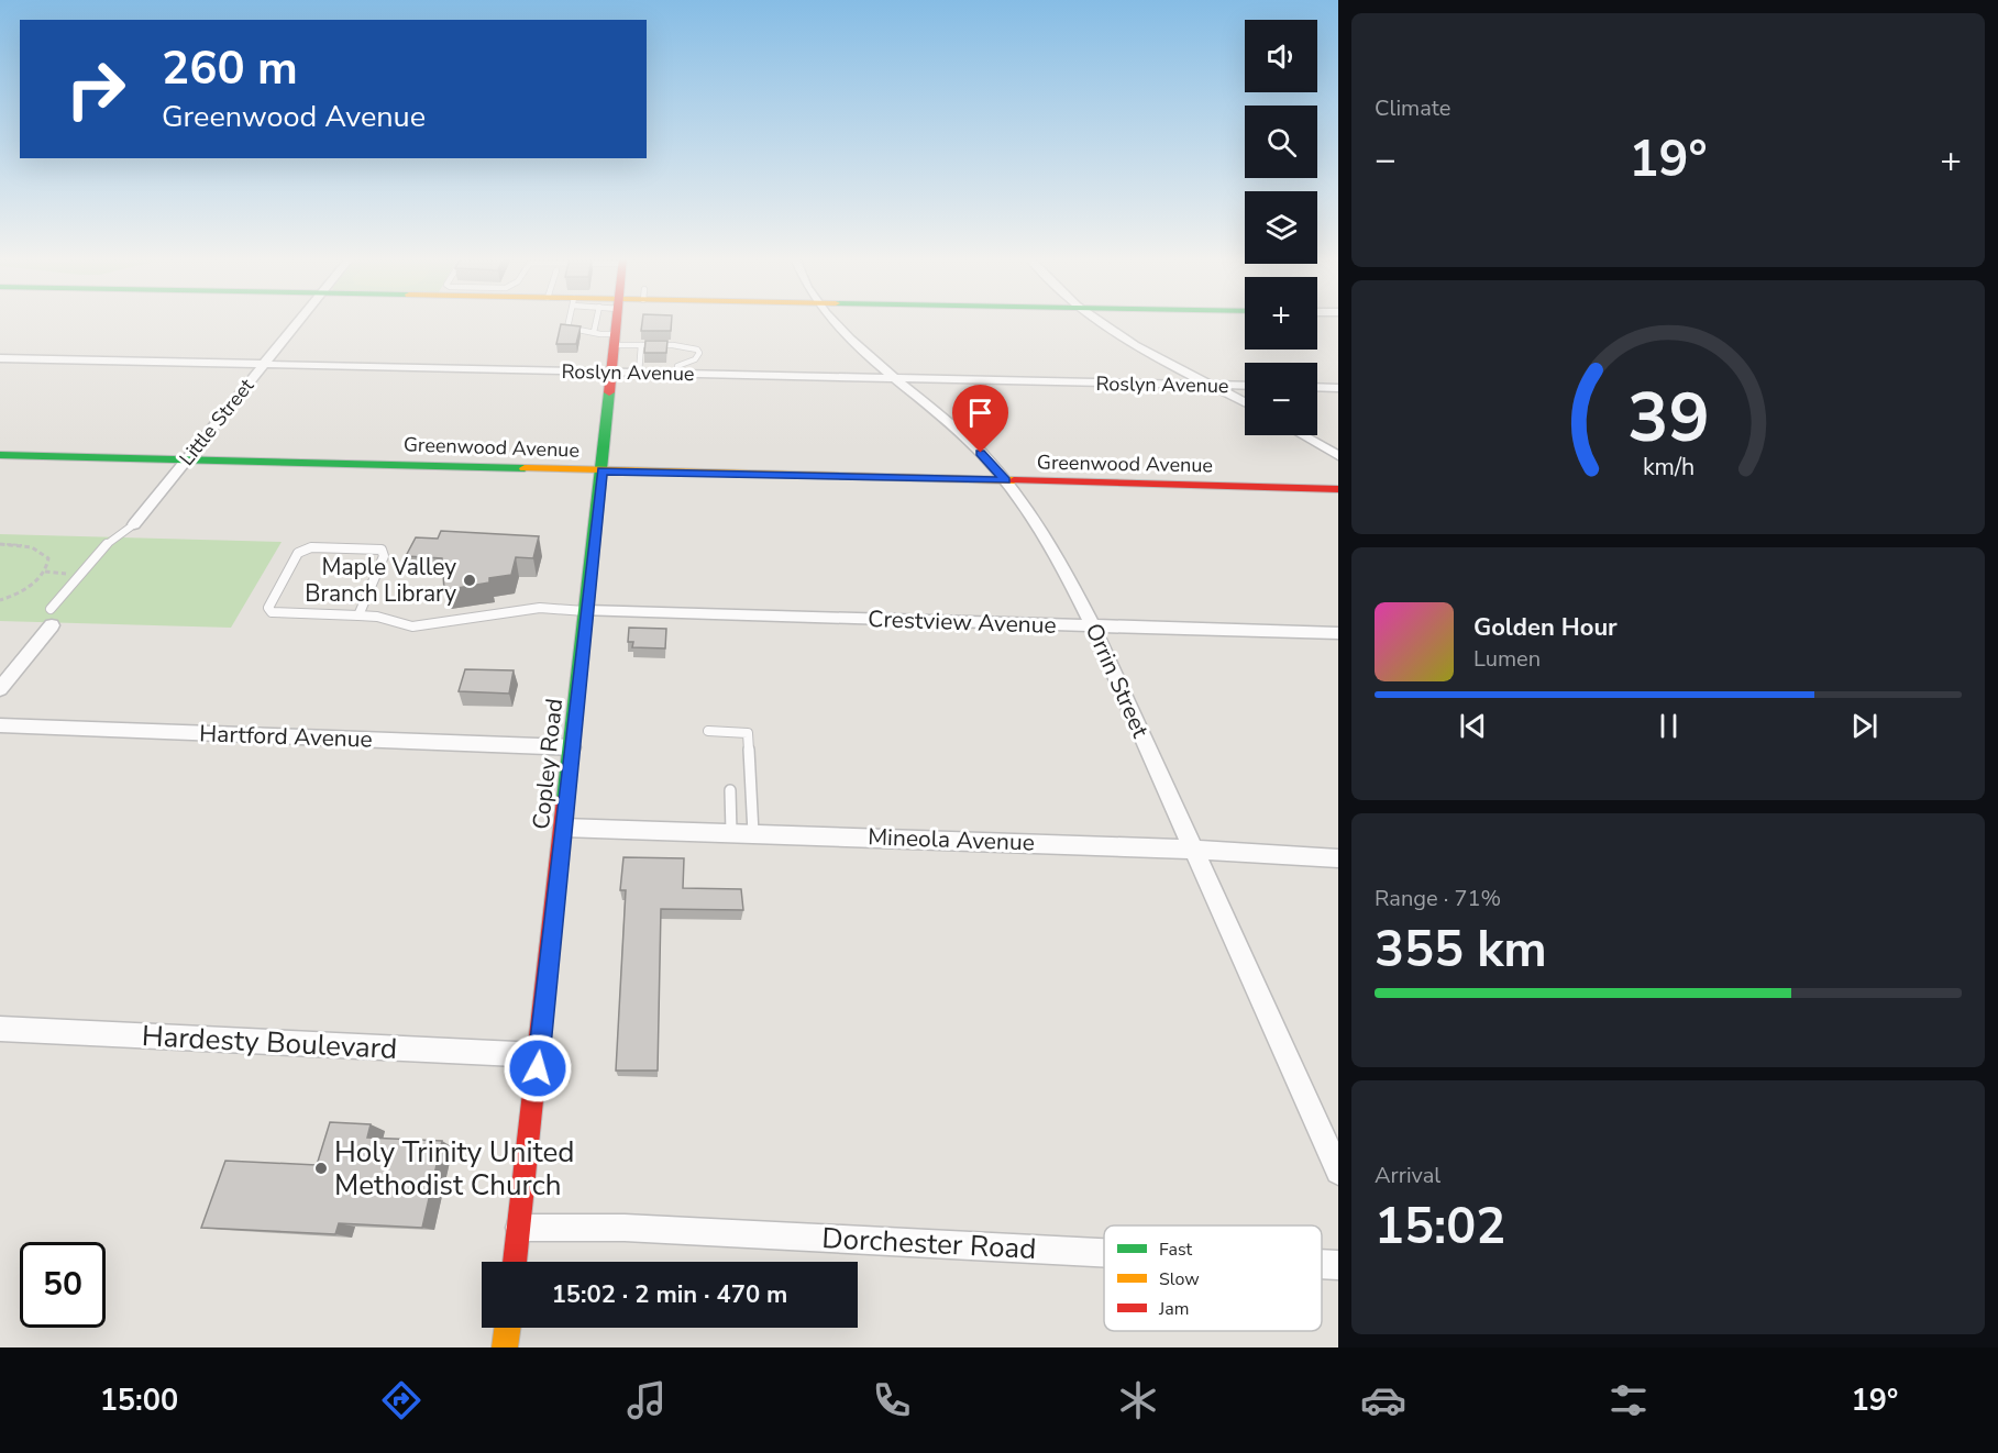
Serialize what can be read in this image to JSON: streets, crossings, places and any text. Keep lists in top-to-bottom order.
{
  "streets": {
    "street": [
      "Roslyn Avenue",
      "Little Street",
      "Greenwood Avenue",
      "Crestview Avenue",
      "Orrin Street",
      "Hartford Avenue",
      "Copley Road",
      "Mineola Avenue",
      "Hardesty Boulevard",
      "Dorchester Road"
    ]
  },
  "crossings": [
    ["Roslyn Avenue", "Little Street"],
    ["Roslyn Avenue", "Orrin Street"],
    ["Roslyn Avenue", "Copley Road"],
    ["Little Street", "Greenwood Avenue"],
    ["Greenwood Avenue", "Orrin Street"],
    ["Greenwood Avenue", "Copley Road"],
    ["Crestview Avenue", "Orrin Street"],
    ["Crestview Avenue", "Copley Road"],
    ["Orrin Street", "Mineola Avenue"],
    ["Hartford Avenue", "Copley Road"],
    ["Copley Road", "Mineola Avenue"],
    ["Copley Road", "Hardesty Boulevard"],
    ["Copley Road", "Dorchester Road"]
  ],
  "places": ["Maple Valley Branch Library", "Holy Trinity United Methodist Church"],
  "legend": ["Fast", "Slow", "Jam"],
  "page": {
    "tile": [
      "Climate",
      ["Range · 71%", "355 km"],
      ["Arrival", "15:02"]
    ],
    "map_buttons": ["+", "−"],
    "turn": ["260 m", "Greenwood Avenue"],
    "heat": ["−", "19°", "+"],
    "song": ["Golden Hour", "Lumen"],
    "limit": "50",
    "trip": "15:02 · 2 min · 470 m",
    "tabs": ["15:00", "19°"],
    "gauge": ["39", "km/h"]
  }
}
